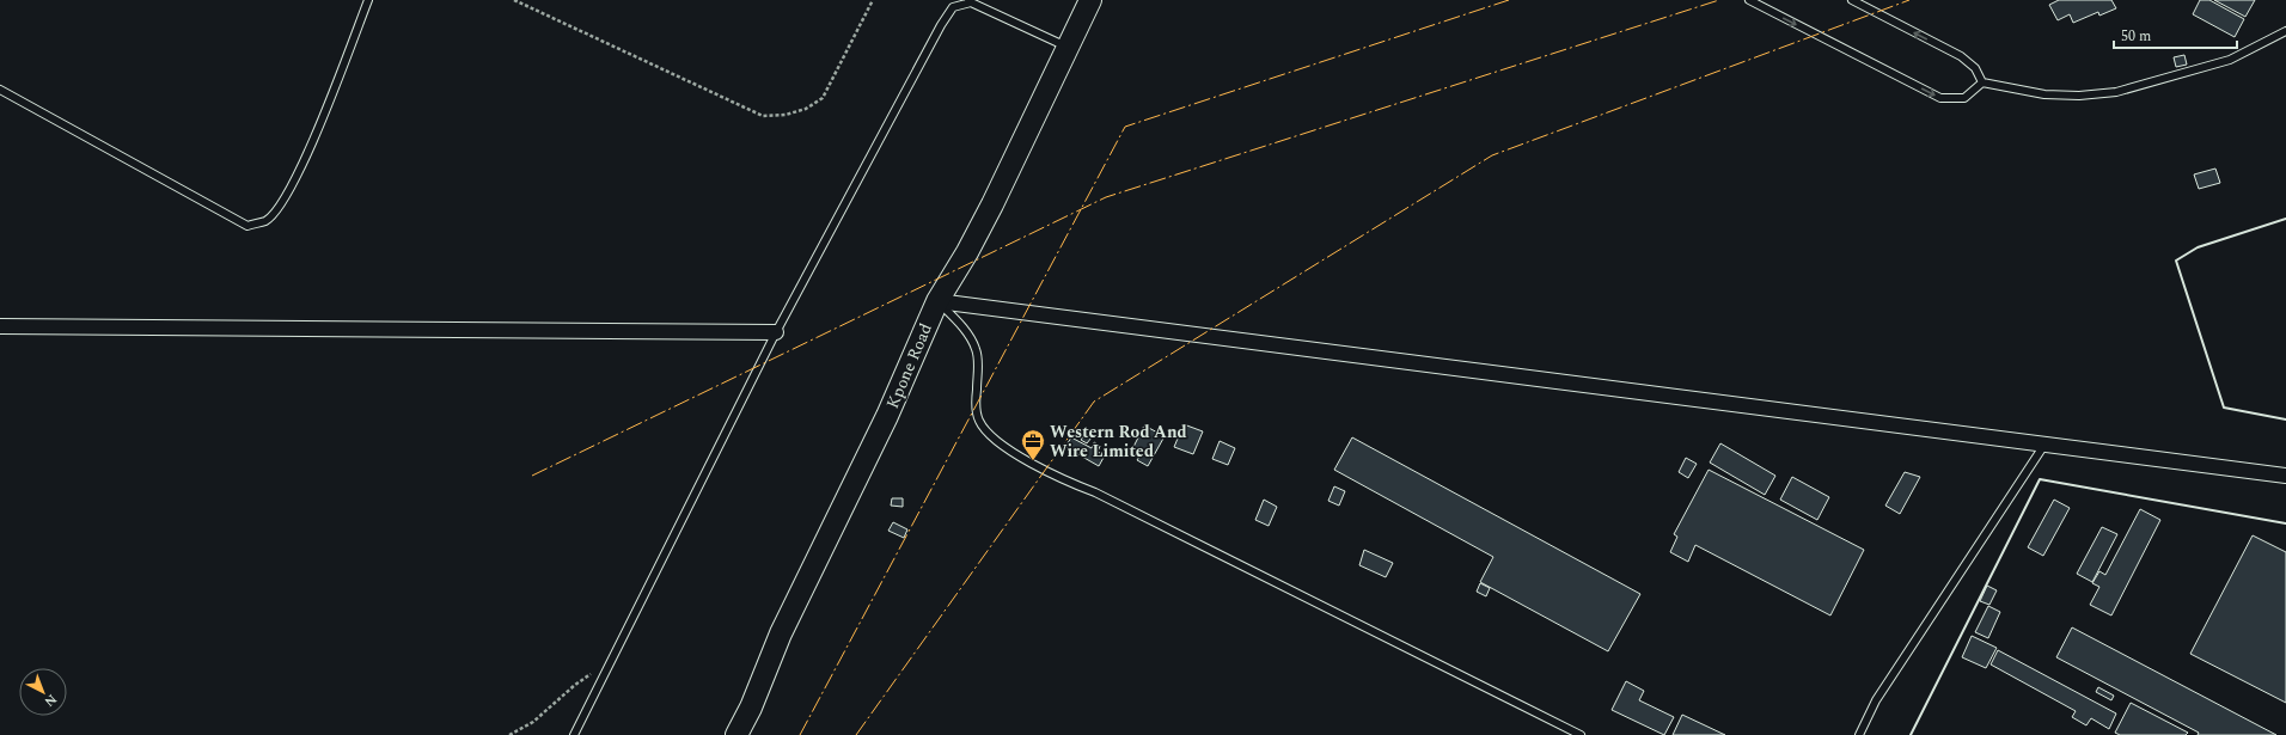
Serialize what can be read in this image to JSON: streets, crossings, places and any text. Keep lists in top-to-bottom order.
{
  "streets": {
    "main road": ["Kpone Road"]
  },
  "places": {
    "office": ["Western Rod And Wire Limited"]
  },
  "scale_bar": "50 m",
  "north": "bottom right"
}
